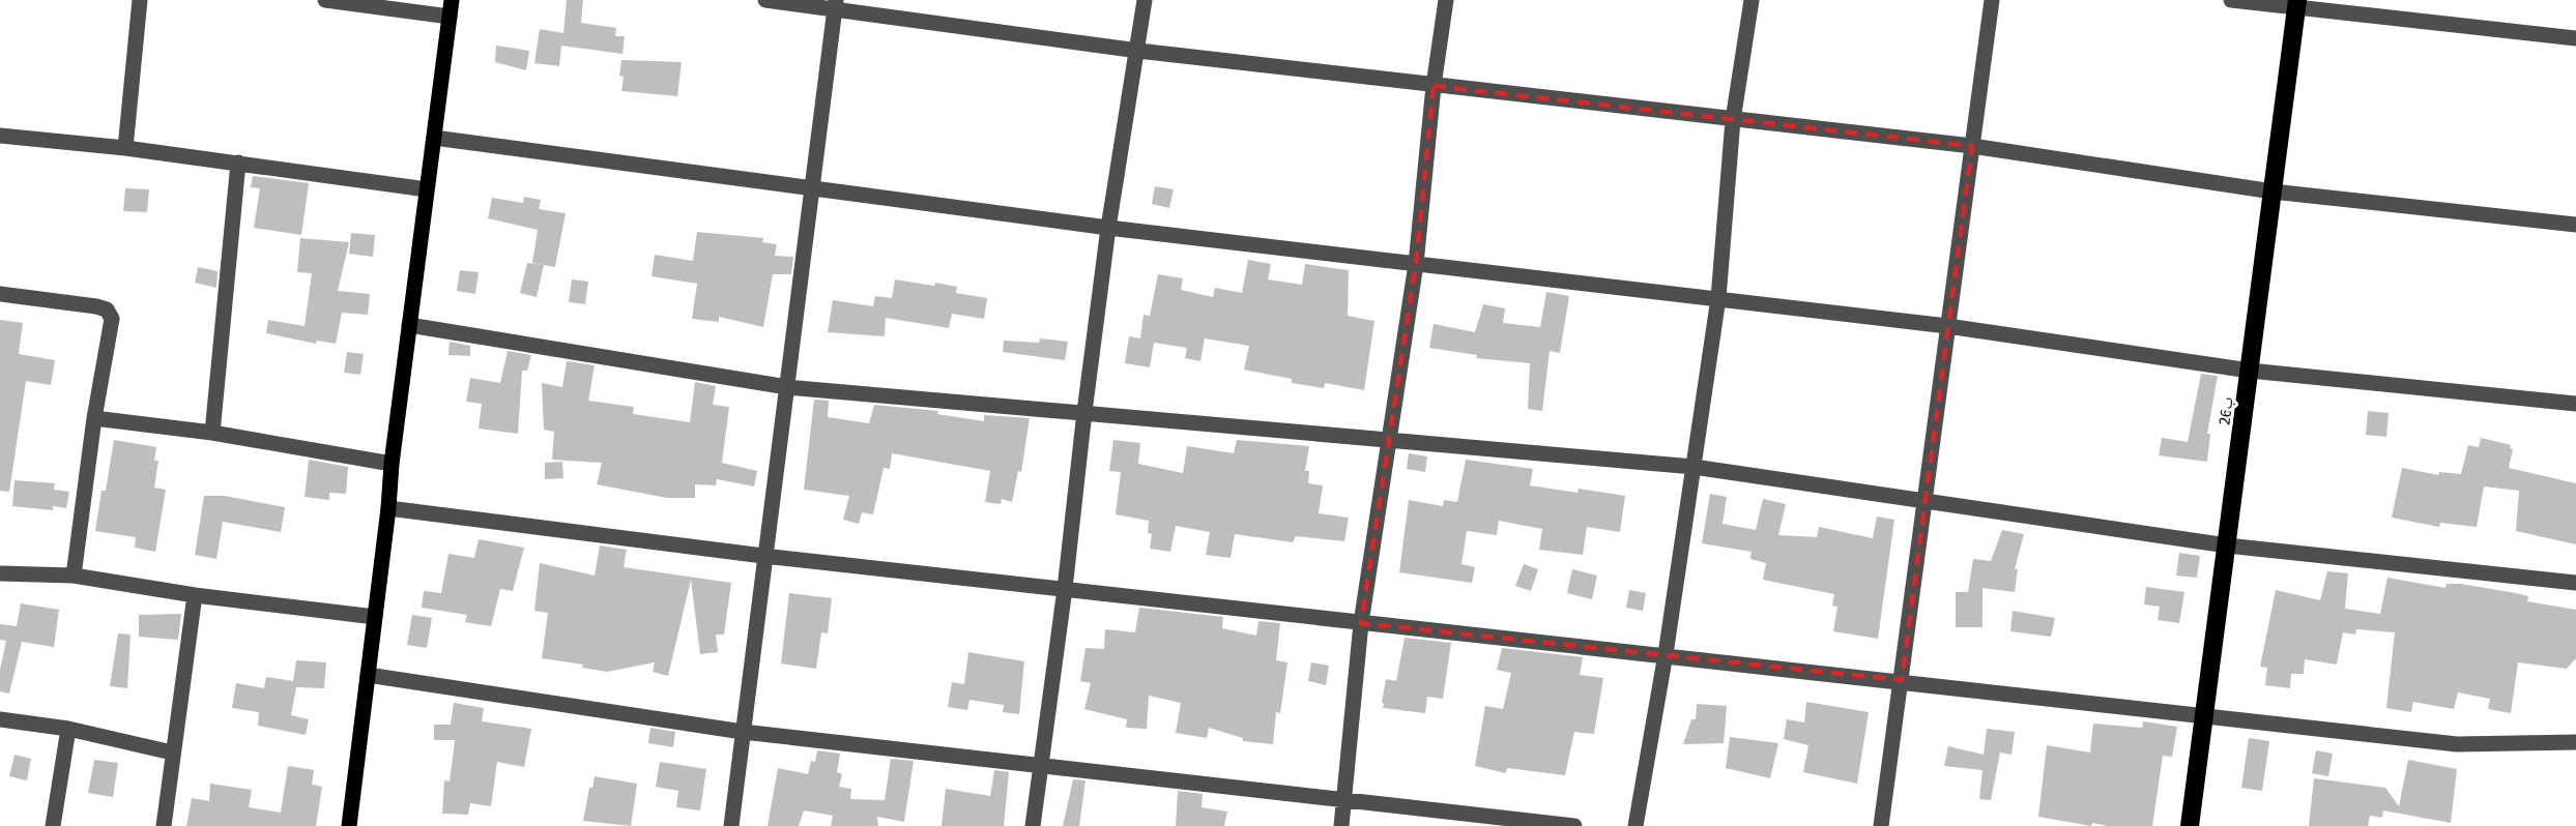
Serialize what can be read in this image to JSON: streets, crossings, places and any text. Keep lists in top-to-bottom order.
{
  "streets": {
    "highway": ["26ب"]
  }
}
